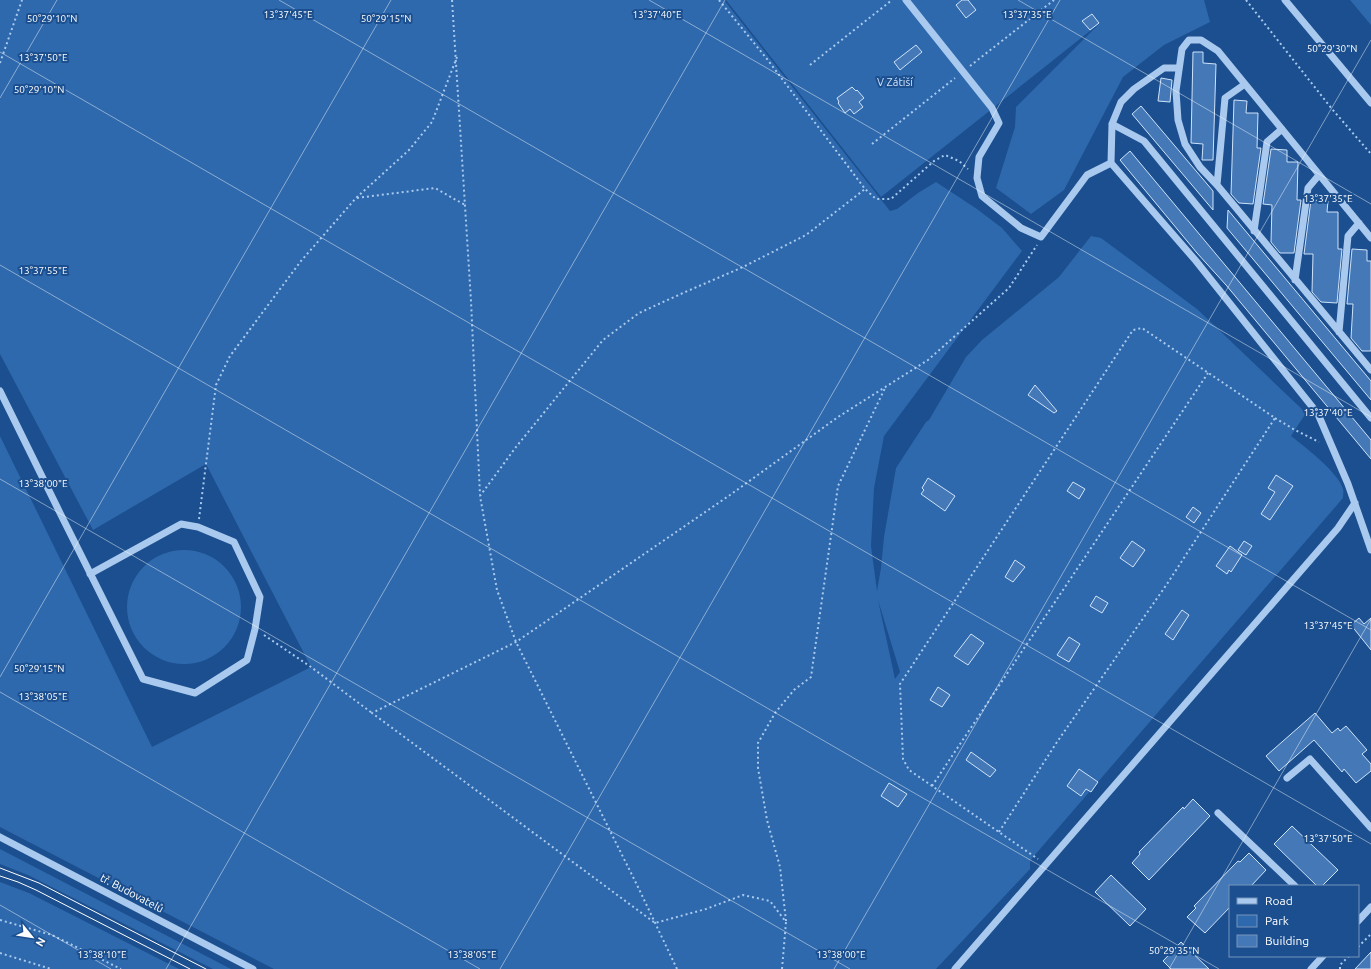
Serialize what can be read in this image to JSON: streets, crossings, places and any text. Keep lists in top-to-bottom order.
{
  "streets": {
    "street": ["tř. Budovatelů"]
  },
  "parks": ["V Zátiší"],
  "legend": ["Road", "Park", "Building"],
  "north": "bottom right",
  "coordinates": [
    "13°37'45\"E",
    "13°37'35\"E",
    "13°37'40\"E",
    "50°29'10\"N",
    "50°29'15\"N",
    "50°29'30\"N",
    "13°37'50\"E",
    "13°37'55\"E",
    "13°38'00\"E",
    "13°38'05\"E",
    "50°29'35\"N",
    "13°38'10\"E"
  ]
}
